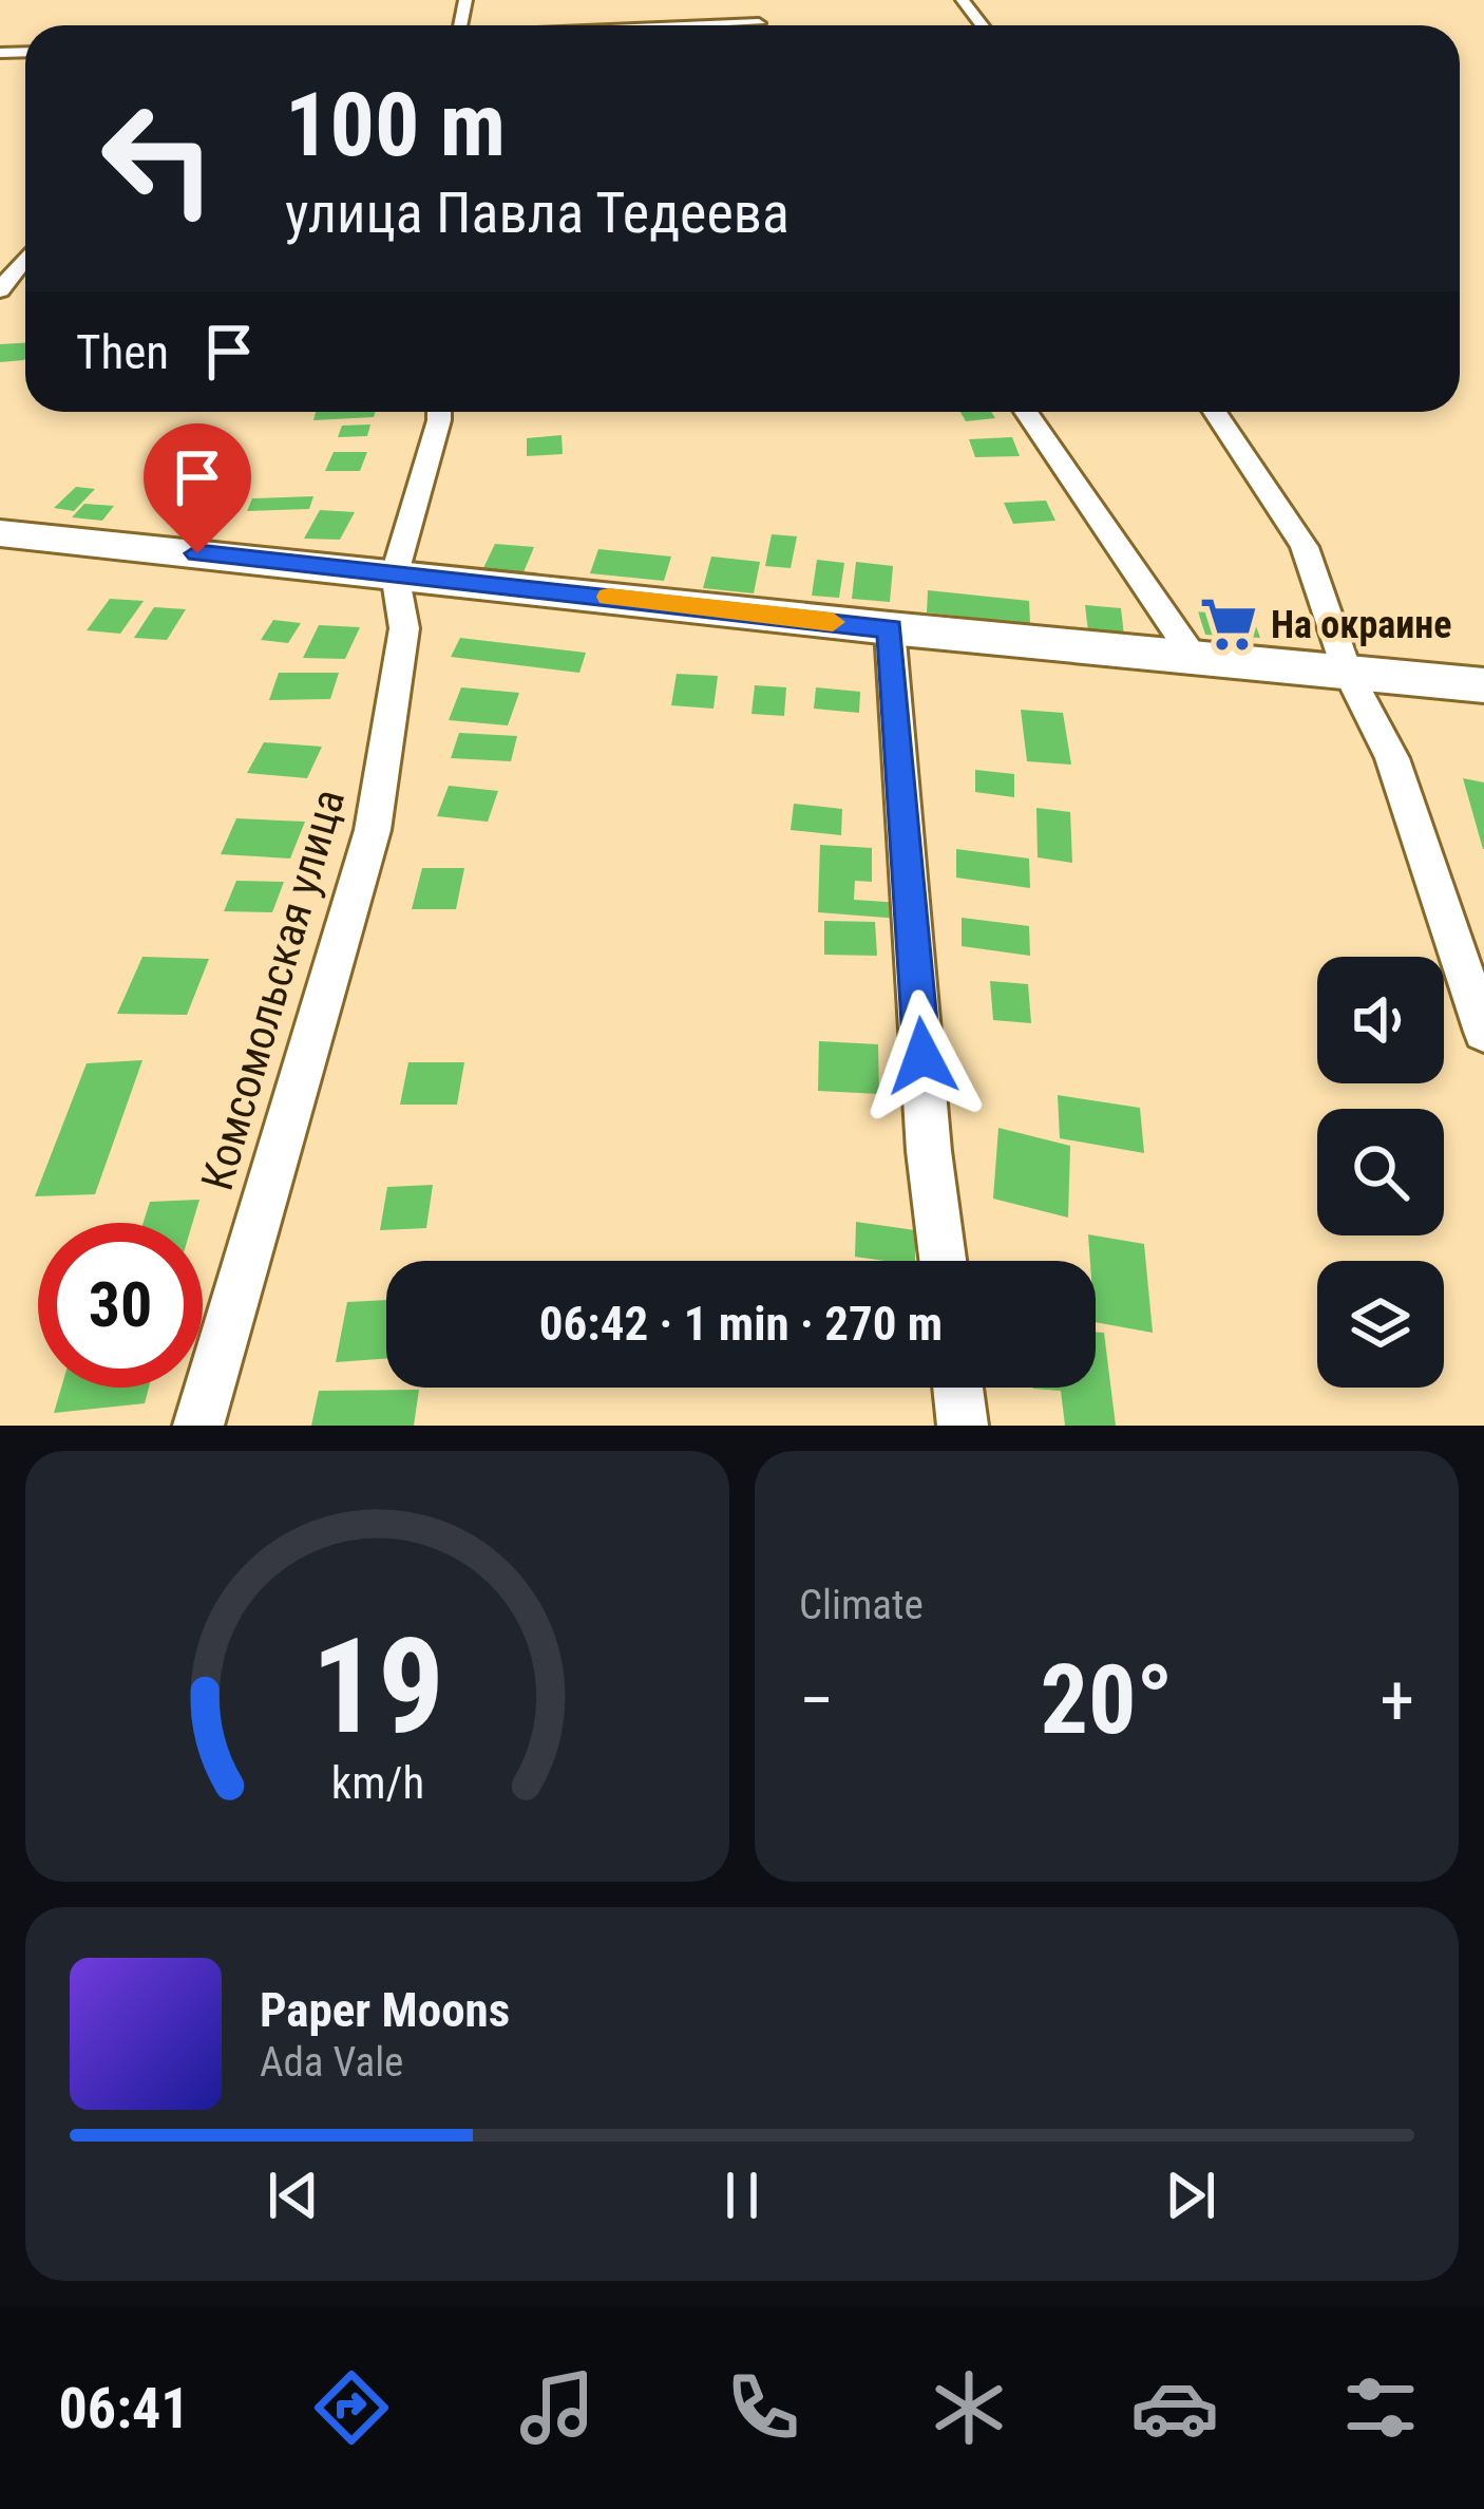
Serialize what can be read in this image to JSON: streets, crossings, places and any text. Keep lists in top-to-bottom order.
{
  "streets": {
    "street": ["Комсомольская улица"]
  },
  "places": {
    "supermarket": ["На окраине"]
  },
  "page": {
    "turn": ["100 m", "улица Павла Тедеева"],
    "then": "Then",
    "limit": "30",
    "trip": "06:42 · 1 min · 270 m",
    "tile": "Climate",
    "heat": ["−", "20°", "+"],
    "song": ["Paper Moons", "Ada Vale"],
    "tabs": "06:41",
    "gauge": ["19", "km/h"]
  }
}
